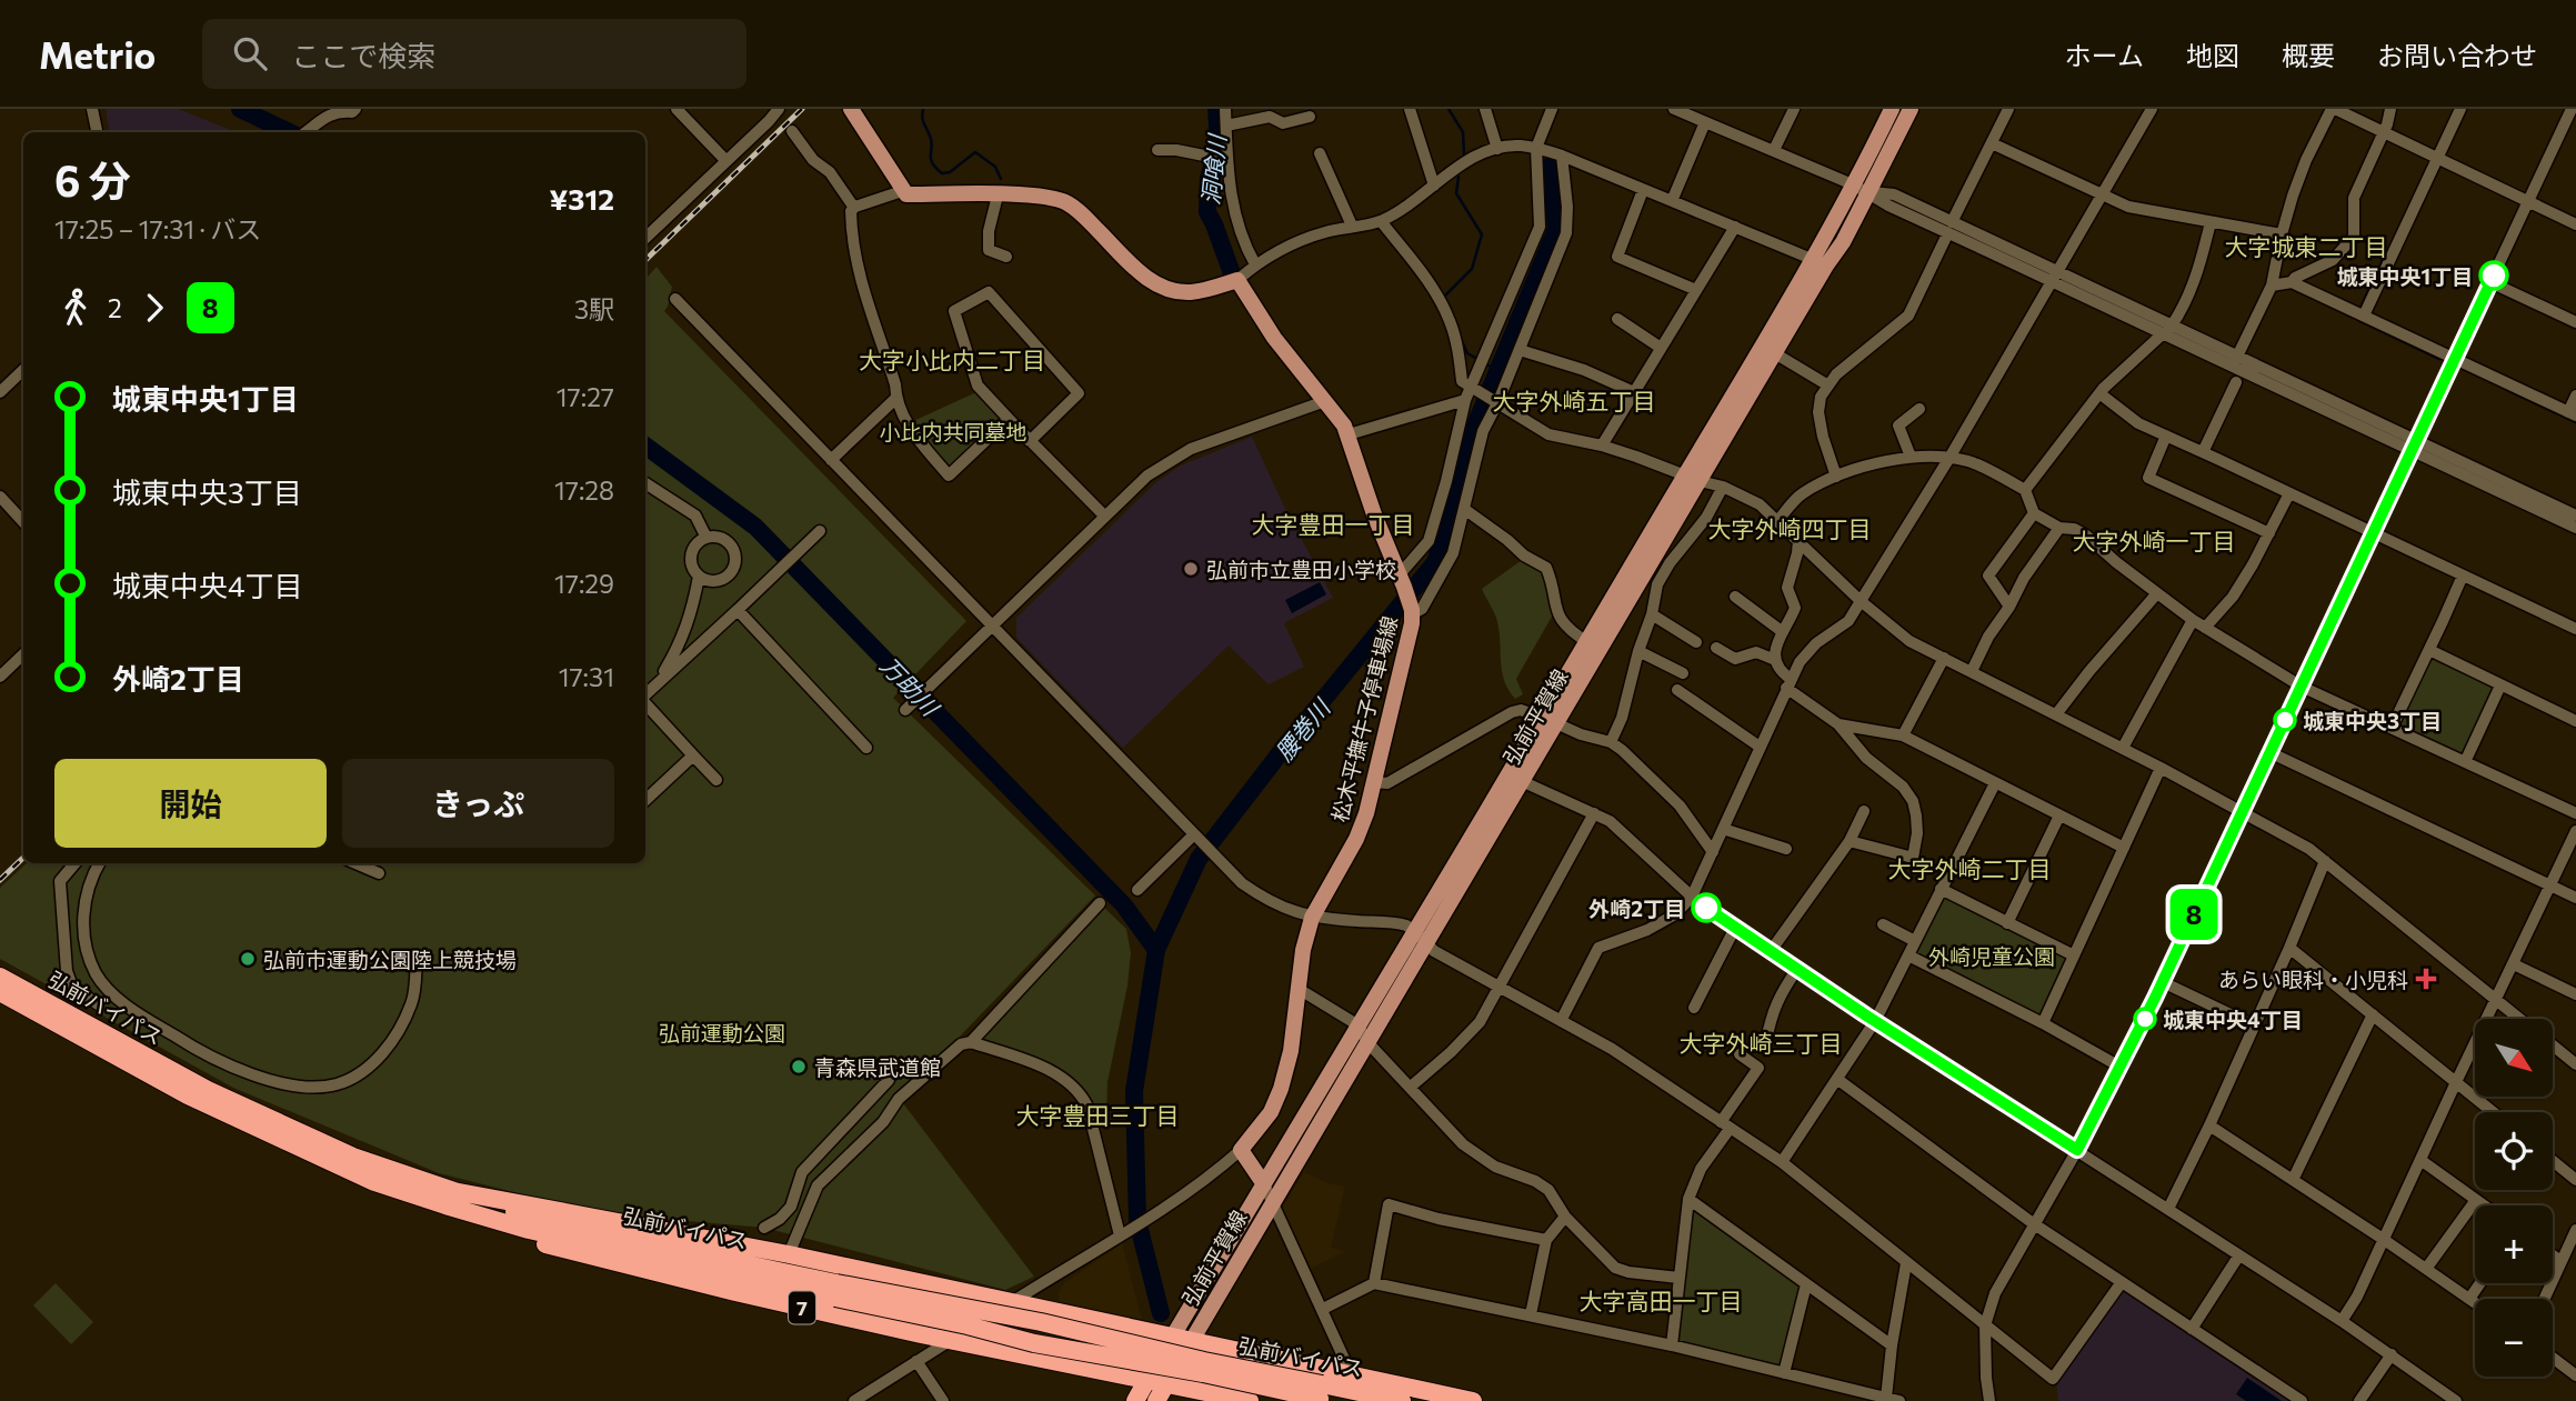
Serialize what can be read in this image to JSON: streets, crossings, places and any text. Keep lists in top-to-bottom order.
{
  "streets": {
    "highway": ["弘前バイパス", "7"],
    "main road": ["弘前平賀線", "松木平撫牛子停車場線"]
  },
  "crossings": [
    ["弘前平賀線", "7"],
    ["弘前バイパス", "7"]
  ],
  "districts": [
    "大字城東二丁目",
    "大字小比内二丁目",
    "大字外崎五丁目",
    "大字豊田一丁目",
    "大字外崎四丁目",
    "大字外崎一丁目",
    "大字外崎二丁目",
    "大字外崎三丁目",
    "大字豊田三丁目",
    "大字高田一丁目"
  ],
  "water": ["洞喰川", "万助川", "腰巻川"],
  "parks": ["小比内共同墓地", "外崎児童公園", "弘前運動公園"],
  "places": {
    "other": [
      "城東中央1丁目",
      "弘前市立豊田小学校",
      "城東中央3丁目",
      "外崎2丁目",
      "弘前市運動公園陸上競技場",
      "城東中央4丁目",
      "青森県武道館"
    ],
    "health": ["あらい眼科・小児科"]
  },
  "lines": ["bus line 8"],
  "north": "bottom right",
  "page": {
    "header": "Metrio",
    "search": "ここで検索",
    "nav": [
      "ホーム",
      "地図",
      "概要",
      "お問い合わせ"
    ],
    "on_map": "8",
    "heading": ["6 分", "17:25 – 17:31 · バス", "¥312"],
    "legs": ["2", "8", "3駅"],
    "list": [
      {
        "name": "城東中央1丁目",
        "value": "17:27"
      },
      {
        "name": "城東中央3丁目",
        "value": "17:28"
      },
      {
        "name": "城東中央4丁目",
        "value": "17:29"
      },
      {
        "name": "外崎2丁目",
        "value": "17:31"
      }
    ],
    "buttons": ["開始", "きっぷ"],
    "map_buttons": ["+", "−"]
  }
}
